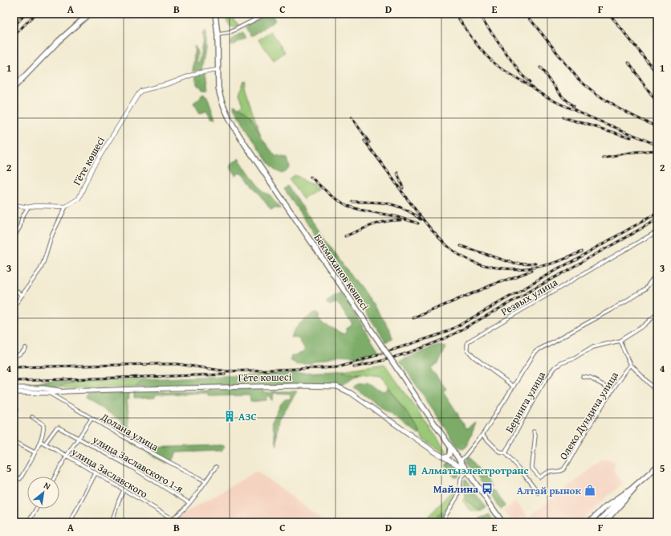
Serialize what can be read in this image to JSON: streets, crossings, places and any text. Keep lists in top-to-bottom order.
{
  "streets": {
    "main road": ["Гёте көшесі", "Бекмаханов көшесі"],
    "street": [
      "Резвых улица",
      "Беринга улица",
      "Олеко Дундича улица",
      "Долана улица",
      "улица Заславского 1-я",
      "улица Заславского"
    ]
  },
  "crossings": [
    ["Гёте көшесі", "Бекмаханов көшесі"],
    ["Гёте көшесі", "Долана улица"],
    ["Бекмаханов көшесі", "Беринга улица"],
    ["Резвых улица", "Беринга улица"],
    ["улица Заславского 1-я", "улица Заславского"]
  ],
  "places": {
    "building": ["АЗС", "Алматыэлектротранс"],
    "bus stop": ["Майлина"],
    "shop": ["Алтай рынок"]
  },
  "north": "top right",
  "grid": {
    "columns": [
      "A",
      "B",
      "C",
      "D",
      "E",
      "F"
    ],
    "rows": [
      "1",
      "2",
      "3",
      "4",
      "5"
    ]
  }
}
